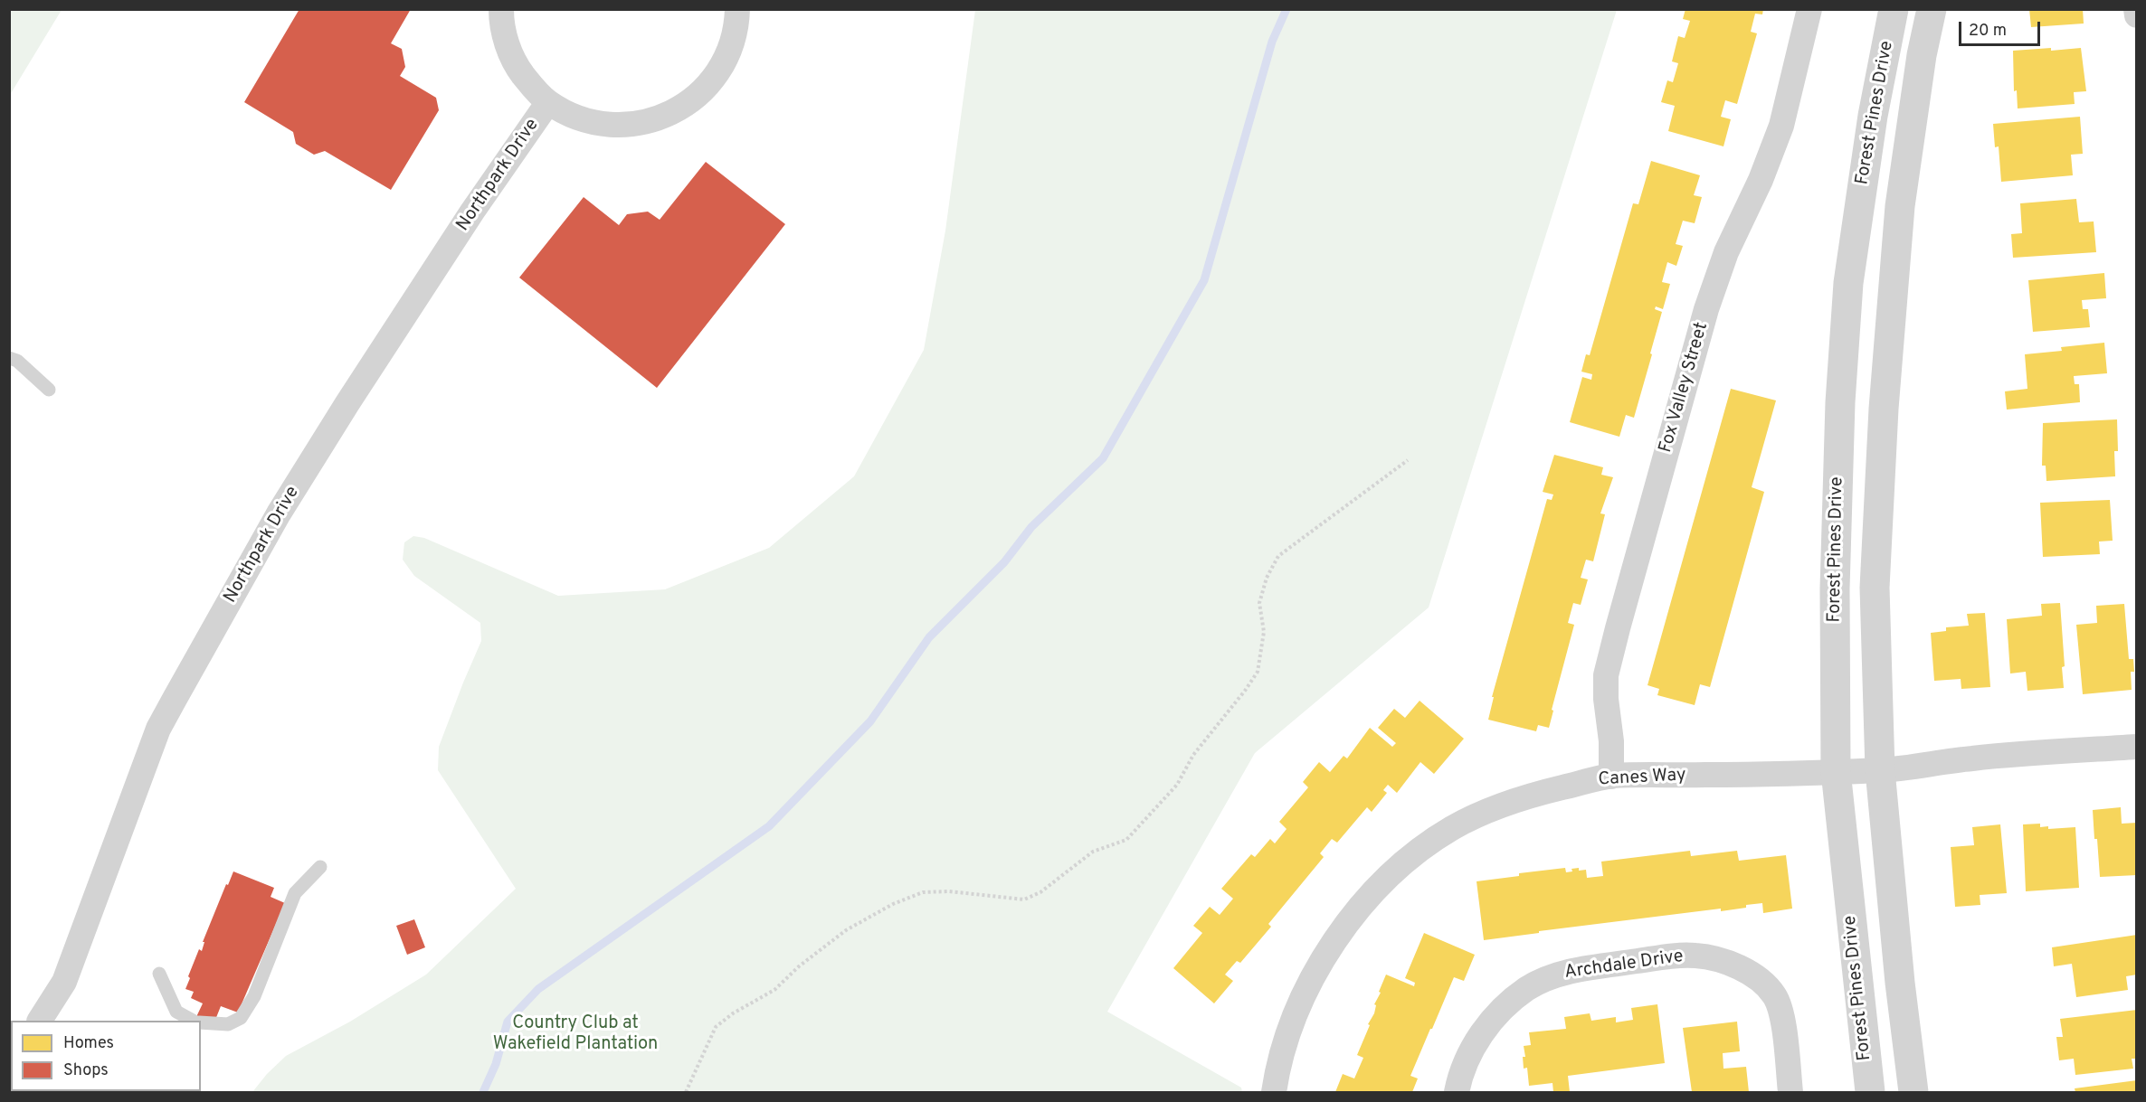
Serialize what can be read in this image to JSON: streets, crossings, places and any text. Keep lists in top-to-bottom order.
{
  "streets": {
    "street": [
      "Forest Pines Drive",
      "Northpark Drive",
      "Fox Valley Street",
      "Canes Way",
      "Archdale Drive"
    ]
  },
  "crossings": [
    ["Forest Pines Drive", "Canes Way"],
    ["Fox Valley Street", "Canes Way"]
  ],
  "parks": ["Country Club at Wakefield Plantation"],
  "legend": ["Homes", "Shops"],
  "scale_bar": "20 m"
}
